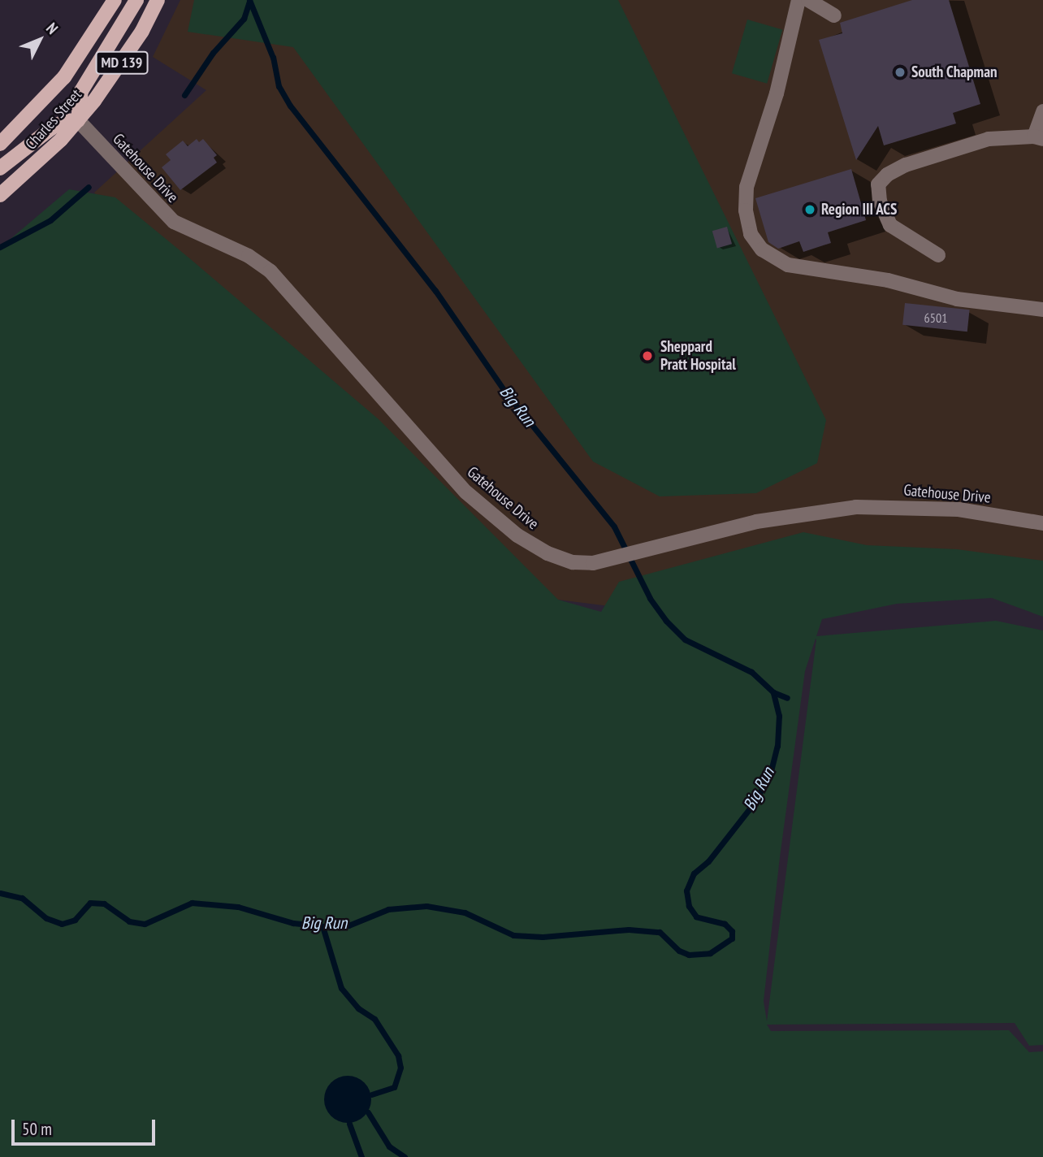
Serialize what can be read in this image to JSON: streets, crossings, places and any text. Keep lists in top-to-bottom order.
{
  "streets": {
    "main road": ["MD 139", "Charles Street"],
    "street": ["Gatehouse Drive"]
  },
  "crossings": [
    ["Charles Street", "Gatehouse Drive"]
  ],
  "water": ["Big Run"],
  "places": ["South Chapman", "Region III ACS", "Sheppard Pratt Hospital"],
  "house_numbers": ["6501"],
  "scale_bar": "50 m",
  "north": "top right"
}
